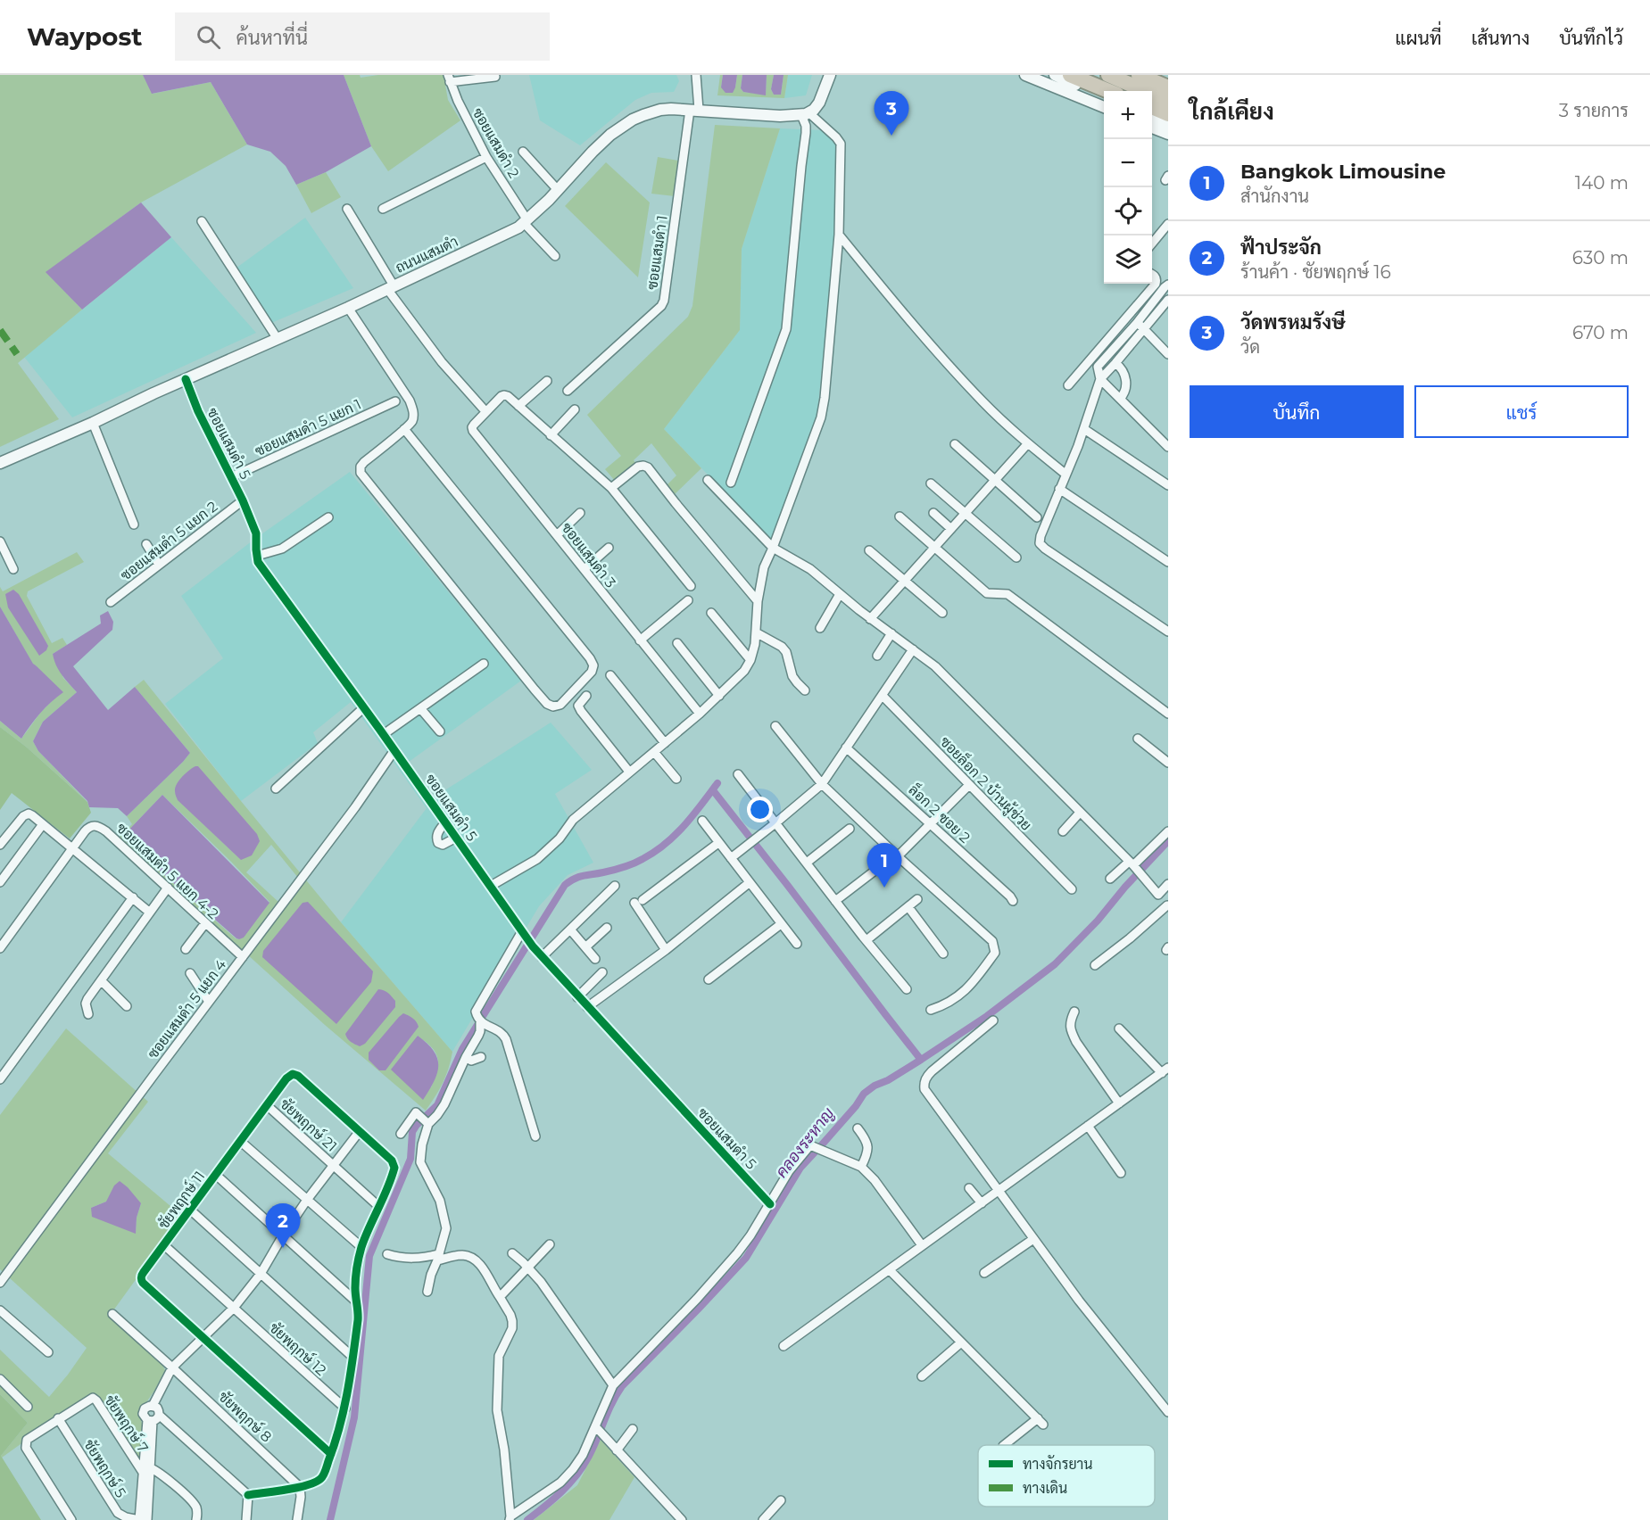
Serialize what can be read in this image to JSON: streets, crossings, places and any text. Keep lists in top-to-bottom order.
{
  "streets": {
    "street": [
      "ซอยแสมดำ 2",
      "ซอยแสมดำ 1",
      "ถนนแสมดำ",
      "ซอยแสมดำ 5 แยก 1",
      "ซอยแสมดำ 5",
      "ซอยแสมดำ 5 แยก 2",
      "ซอยแสมดำ 3",
      "ซอยล็อก 2 บ้านผู้ช่วย",
      "ล็อก 2 ซอย 2",
      "ซอยแสมดำ 5 แยก 4-2",
      "ซอยแสมดำ 5 แยก 4",
      "ชัยพฤกษ์ 21",
      "ชัยพฤกษ์ 11",
      "ชัยพฤกษ์ 12",
      "ชัยพฤกษ์ 8",
      "ชัยพฤกษ์ 7",
      "ชัยพฤกษ์ 5"
    ]
  },
  "crossings": [
    ["ซอยแสมดำ 2", "ถนนแสมดำ"],
    ["ซอยแสมดำ 1", "ถนนแสมดำ"],
    ["ถนนแสมดำ", "ซอยแสมดำ 5"],
    ["ซอยแสมดำ 5 แยก 1", "ซอยแสมดำ 5"],
    ["ซอยแสมดำ 5", "ซอยแสมดำ 5 แยก 2"],
    ["ซอยแสมดำ 5", "ซอยแสมดำ 5 แยก 4"],
    ["ซอยแสมดำ 5 แยก 4-2", "ซอยแสมดำ 5 แยก 4"],
    ["ชัยพฤกษ์ 21", "ชัยพฤกษ์ 11"],
    ["ชัยพฤกษ์ 11", "ชัยพฤกษ์ 12"],
    ["ชัยพฤกษ์ 7", "ชัยพฤกษ์ 5"]
  ],
  "water": ["คลองระหาญ"],
  "legend": ["ทางจักรยาน", "ทางเดิน"],
  "page": {
    "header": "Waypost",
    "search": "ค้นหาที่นี่",
    "nav": ["แผนที่", "เส้นทาง", "บันทึกไว้"],
    "heading": ["ใกล้เคียง", "3 รายการ"],
    "map_buttons": ["+", "−"],
    "pins": ["3", "1", "2"],
    "list": [
      {
        "mark": "1",
        "name": "Bangkok Limousine",
        "note": "สำนักงาน",
        "value": "140 m"
      },
      {
        "mark": "2",
        "name": "ฟ้าประจัก",
        "note": "ร้านค้า · ชัยพฤกษ์ 16",
        "value": "630 m"
      },
      {
        "mark": "3",
        "name": "วัดพรหมรังษี",
        "note": "วัด",
        "value": "670 m"
      }
    ],
    "buttons": ["บันทึก", "แชร์"]
  }
}
